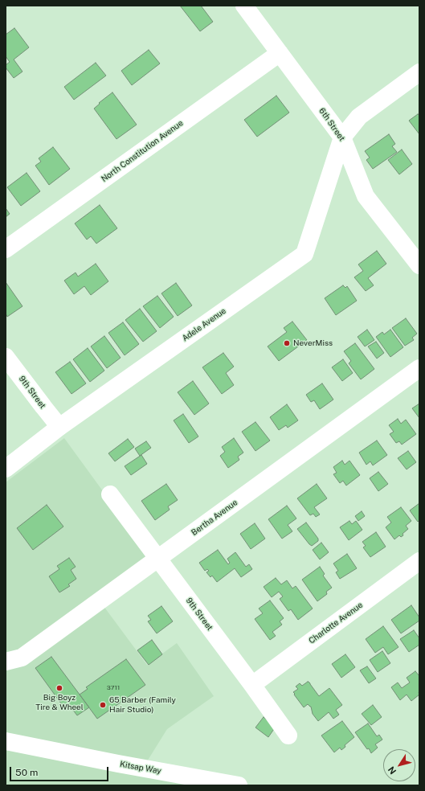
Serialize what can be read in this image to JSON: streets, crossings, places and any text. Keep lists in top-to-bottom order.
{
  "streets": {
    "street": [
      "6th Street",
      "North Constitution Avenue",
      "Adele Avenue",
      "9th Street",
      "Bertha Avenue",
      "Charlotte Avenue",
      "Kitsap Way"
    ]
  },
  "crossings": [
    ["6th Street", "North Constitution Avenue"],
    ["6th Street", "Adele Avenue"],
    ["Adele Avenue", "9th Street"],
    ["9th Street", "Bertha Avenue"],
    ["9th Street", "Charlotte Avenue"]
  ],
  "places": ["NeverMiss", "Big Boyz Tire & Wheel", "65 Barber (Family Hair Studio)"],
  "house_numbers": ["3711"],
  "scale_bar": "50 m",
  "north": "bottom left"
}
